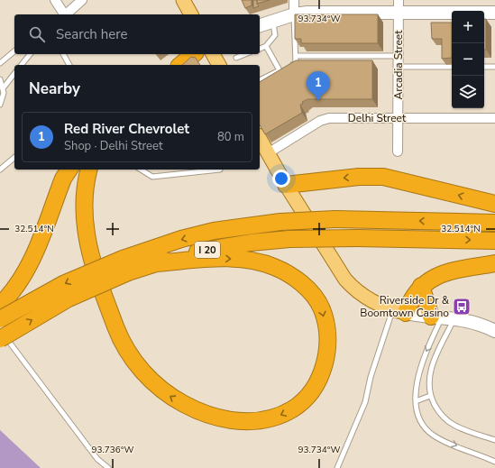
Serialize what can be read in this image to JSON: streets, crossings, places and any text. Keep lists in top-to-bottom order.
{
  "streets": {
    "highway": ["I 20"],
    "street": ["Arcadia Street", "Delhi Street"]
  },
  "crossings": [
    ["Arcadia Street", "Delhi Street"]
  ],
  "places": {
    "bus stop": ["Riverside Dr & Boomtown Casino"]
  },
  "page": {
    "map_buttons": ["+", "−"],
    "search": "Search here",
    "heading": "Nearby",
    "pins": "1",
    "list": [
      {
        "mark": "1",
        "name": "Red River Chevrolet",
        "note": "Shop · Delhi Street",
        "value": "80 m"
      }
    ]
  },
  "coordinates": ["93.734°W", "32.514°N", "93.736°W"]
}
